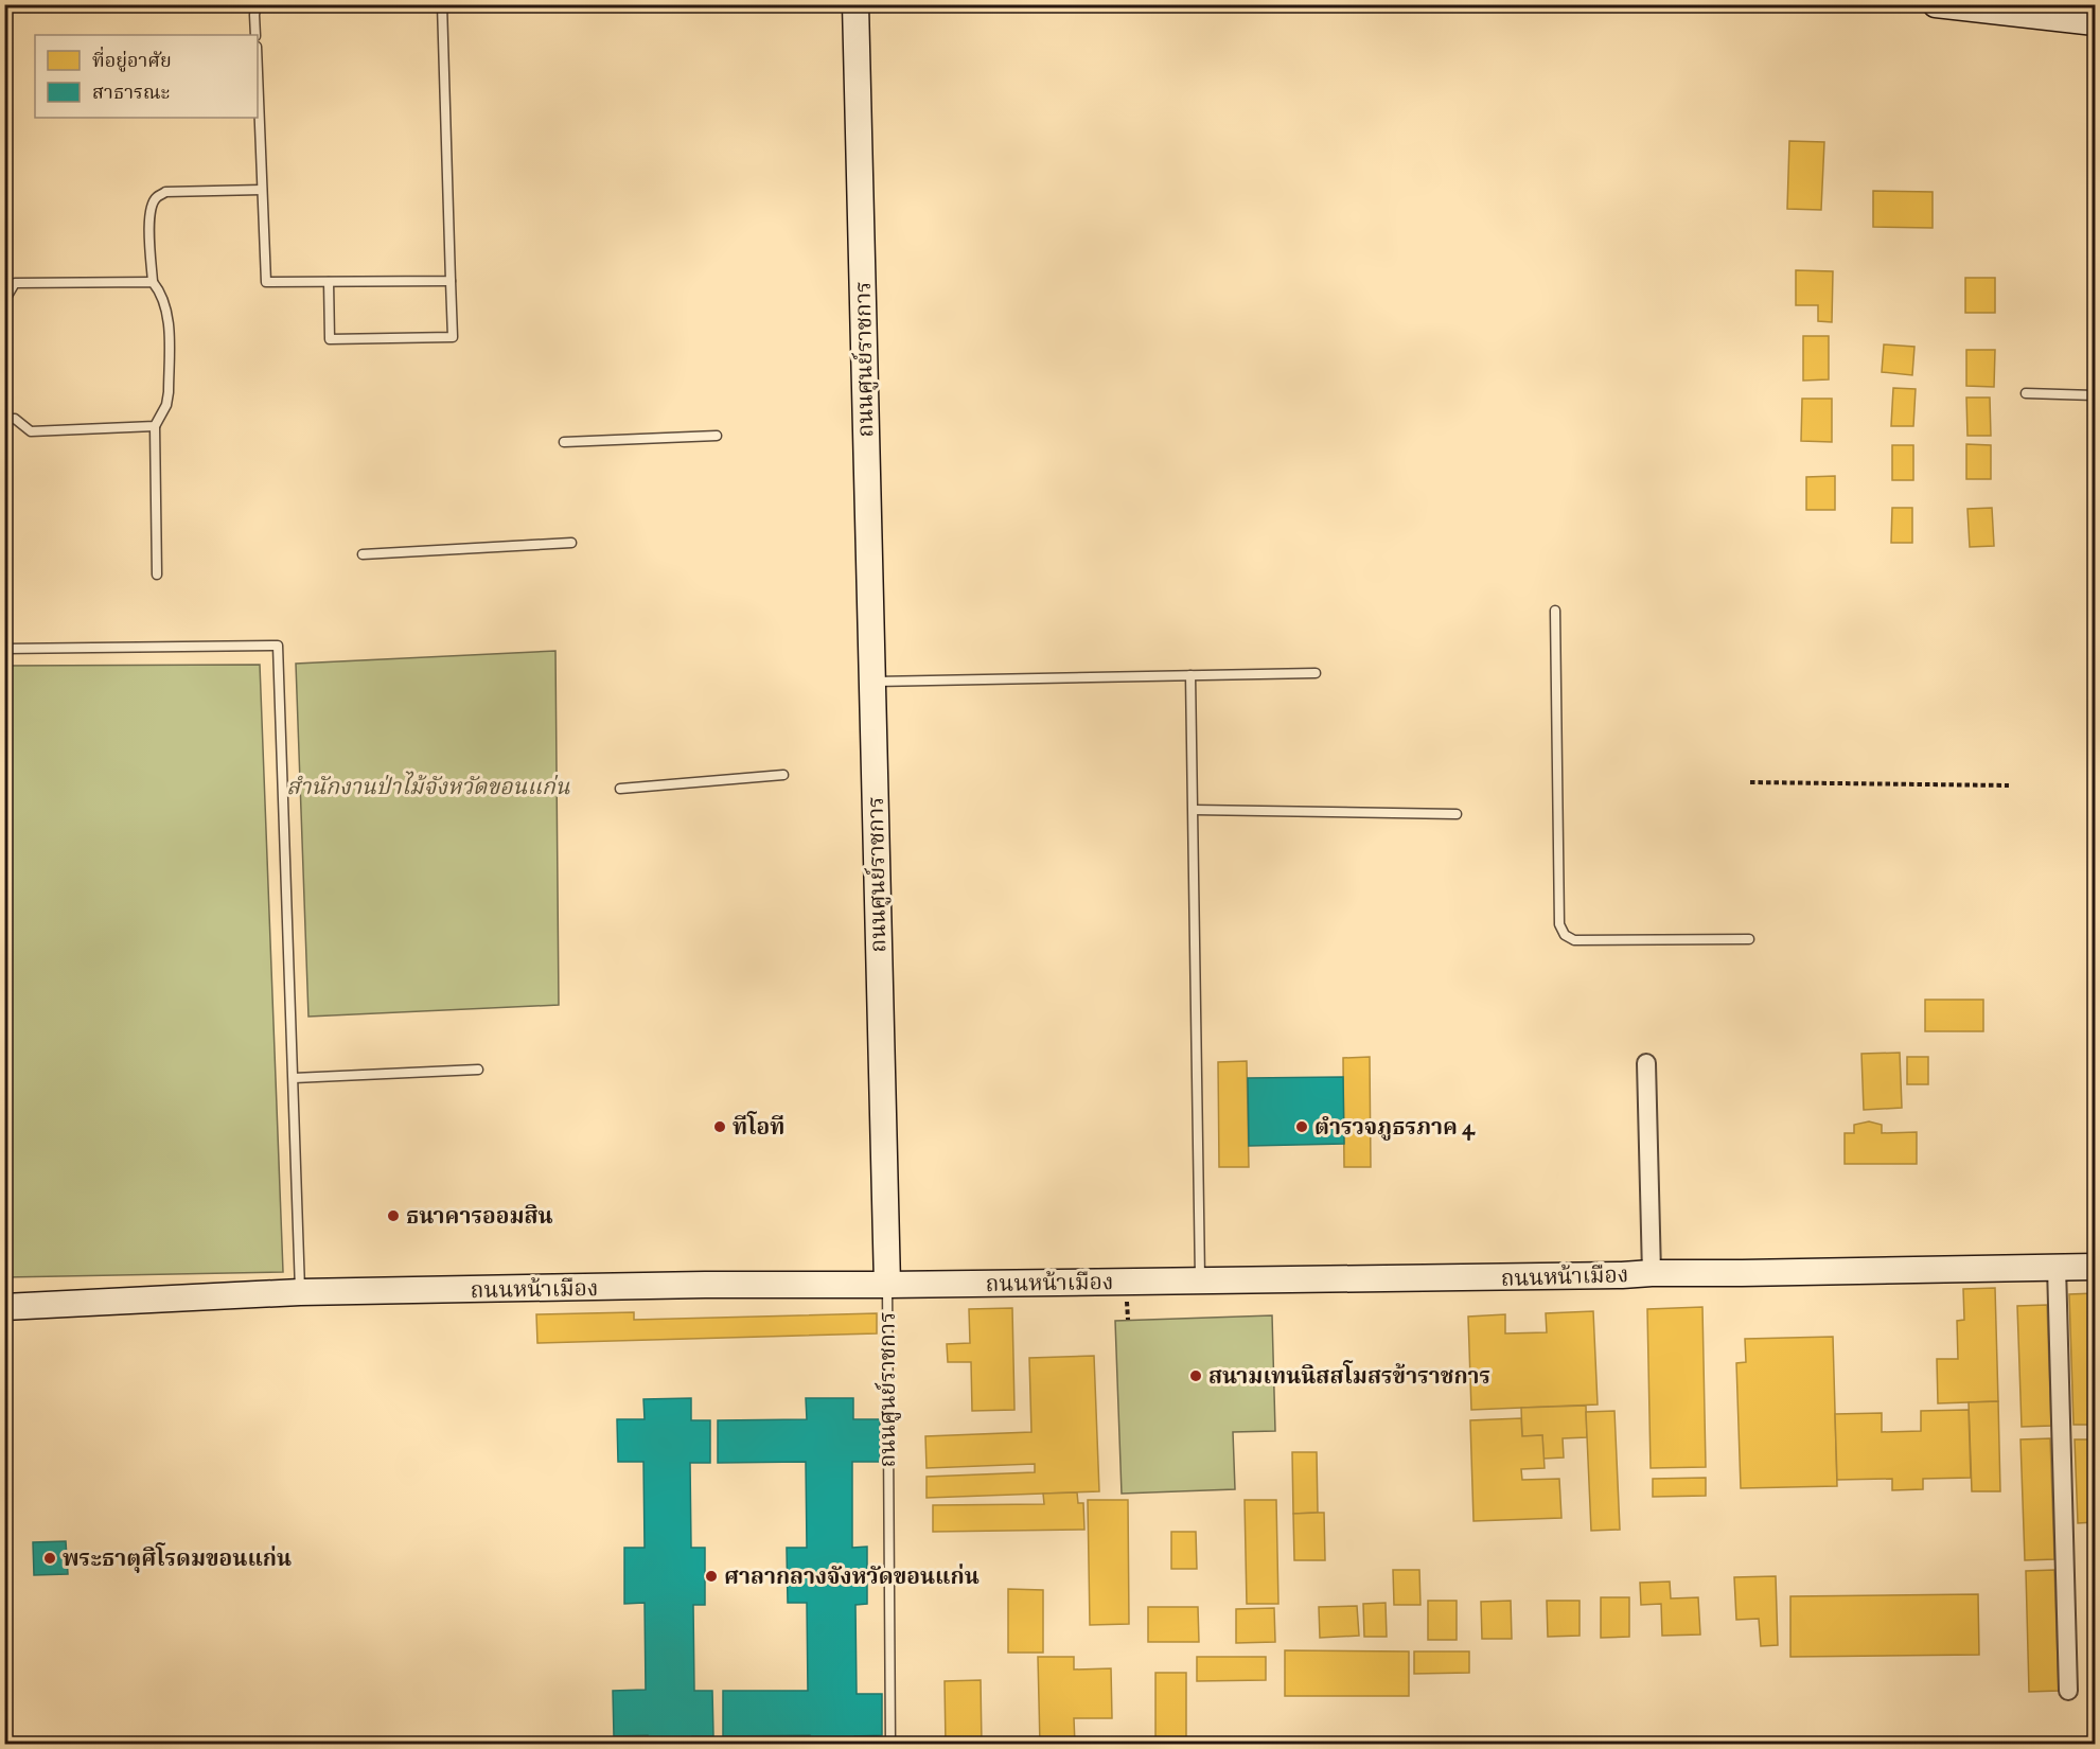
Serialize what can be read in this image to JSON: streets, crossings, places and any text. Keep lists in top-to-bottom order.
{
  "streets": {
    "street": ["ถนนศูนย์ราชการ", "ถนนหน้าเมือง"]
  },
  "crossings": [
    ["ถนนศูนย์ราชการ", "ถนนหน้าเมือง"]
  ],
  "parks": ["สำนักงานป่าไม้จังหวัดขอนแก่น"],
  "places": [
    "ทีโอที",
    "ตำรวจภูธรภาค 4",
    "ธนาคารออมสิน",
    "สนามเทนนิสสโมสรข้าราชการ",
    "พระธาตุศิโรดมขอนแก่น",
    "ศาลากลางจังหวัดขอนแก่น"
  ],
  "legend": ["ที่อยู่อาศัย", "สาธารณะ"]
}
